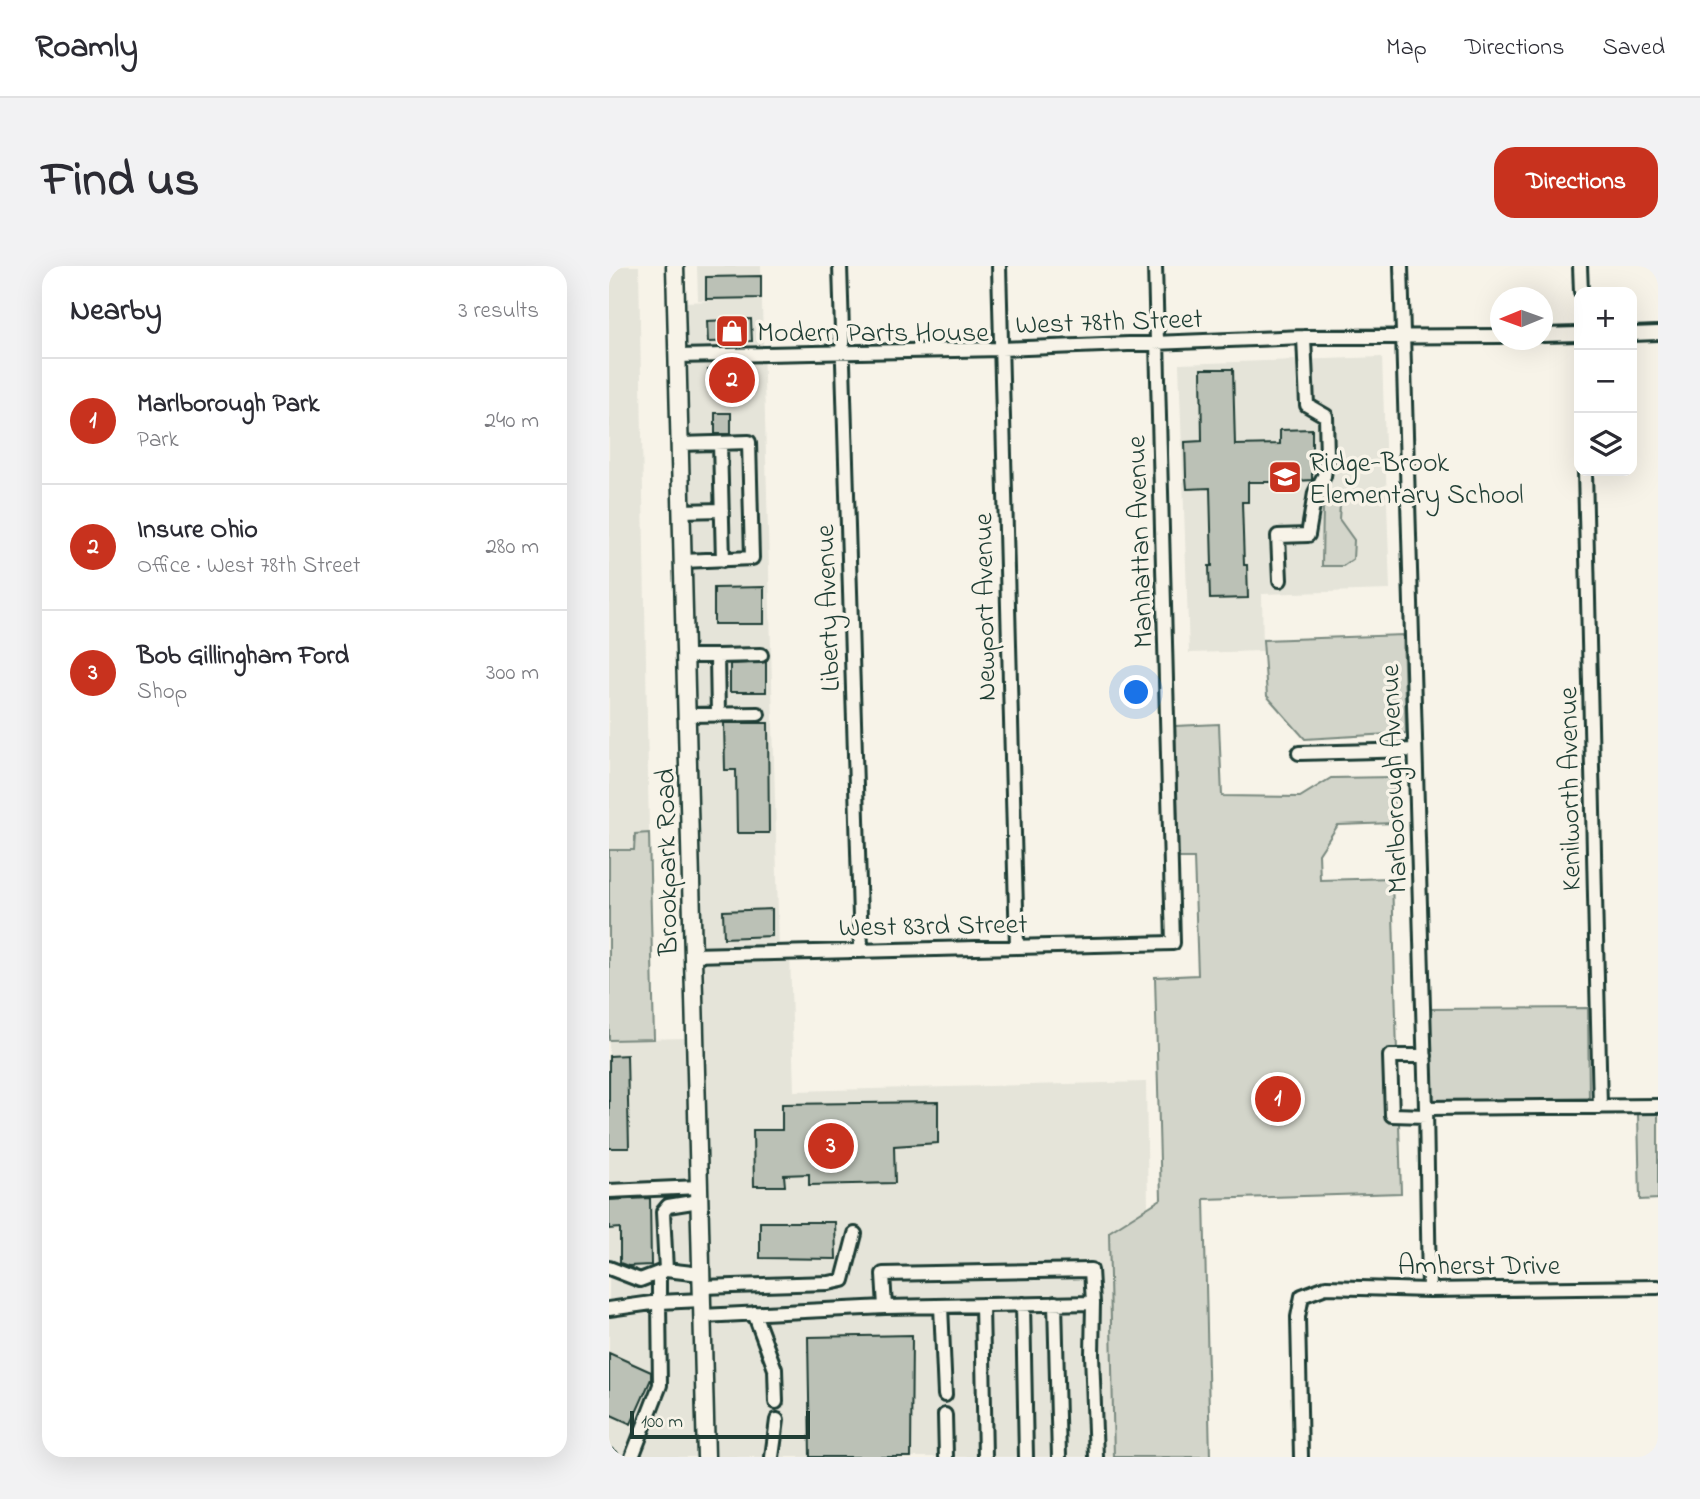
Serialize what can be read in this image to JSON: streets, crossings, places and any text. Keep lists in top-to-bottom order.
{
  "streets": {
    "main road": ["Brookpark Road"],
    "street": [
      "West 78th Street",
      "Manhattan Avenue",
      "Newport Avenue",
      "Liberty Avenue",
      "Marlborough Avenue",
      "Kenilworth Avenue",
      "West 83rd Street",
      "Amherst Drive"
    ]
  },
  "crossings": [
    ["West 78th Street", "Manhattan Avenue"],
    ["West 78th Street", "Newport Avenue"],
    ["West 78th Street", "Liberty Avenue"],
    ["West 78th Street", "Marlborough Avenue"],
    ["West 78th Street", "Brookpark Road"],
    ["Manhattan Avenue", "West 83rd Street"],
    ["Newport Avenue", "West 83rd Street"],
    ["Liberty Avenue", "West 83rd Street"],
    ["Marlborough Avenue", "Amherst Drive"],
    ["Brookpark Road", "West 83rd Street"]
  ],
  "places": {
    "shop": ["Modern Parts House"],
    "school or university": ["Ridge-Brook Elementary School"]
  },
  "scale_bar": "100 m",
  "north": "left",
  "page": {
    "header": "Roamly",
    "nav": ["Map", "Directions", "Saved"],
    "title": "Find us",
    "buttons": "Directions",
    "heading": ["Nearby", "3 results"],
    "map_buttons": ["+", "−"],
    "pins": ["2", "1", "3"],
    "list": [
      {
        "mark": "1",
        "name": "Marlborough Park",
        "note": "Park",
        "value": "240 m"
      },
      {
        "mark": "2",
        "name": "Insure Ohio",
        "note": "Office · West 78th Street",
        "value": "280 m"
      },
      {
        "mark": "3",
        "name": "Bob Gillingham Ford",
        "note": "Shop",
        "value": "300 m"
      }
    ],
    "scale": "100 m"
  }
}
